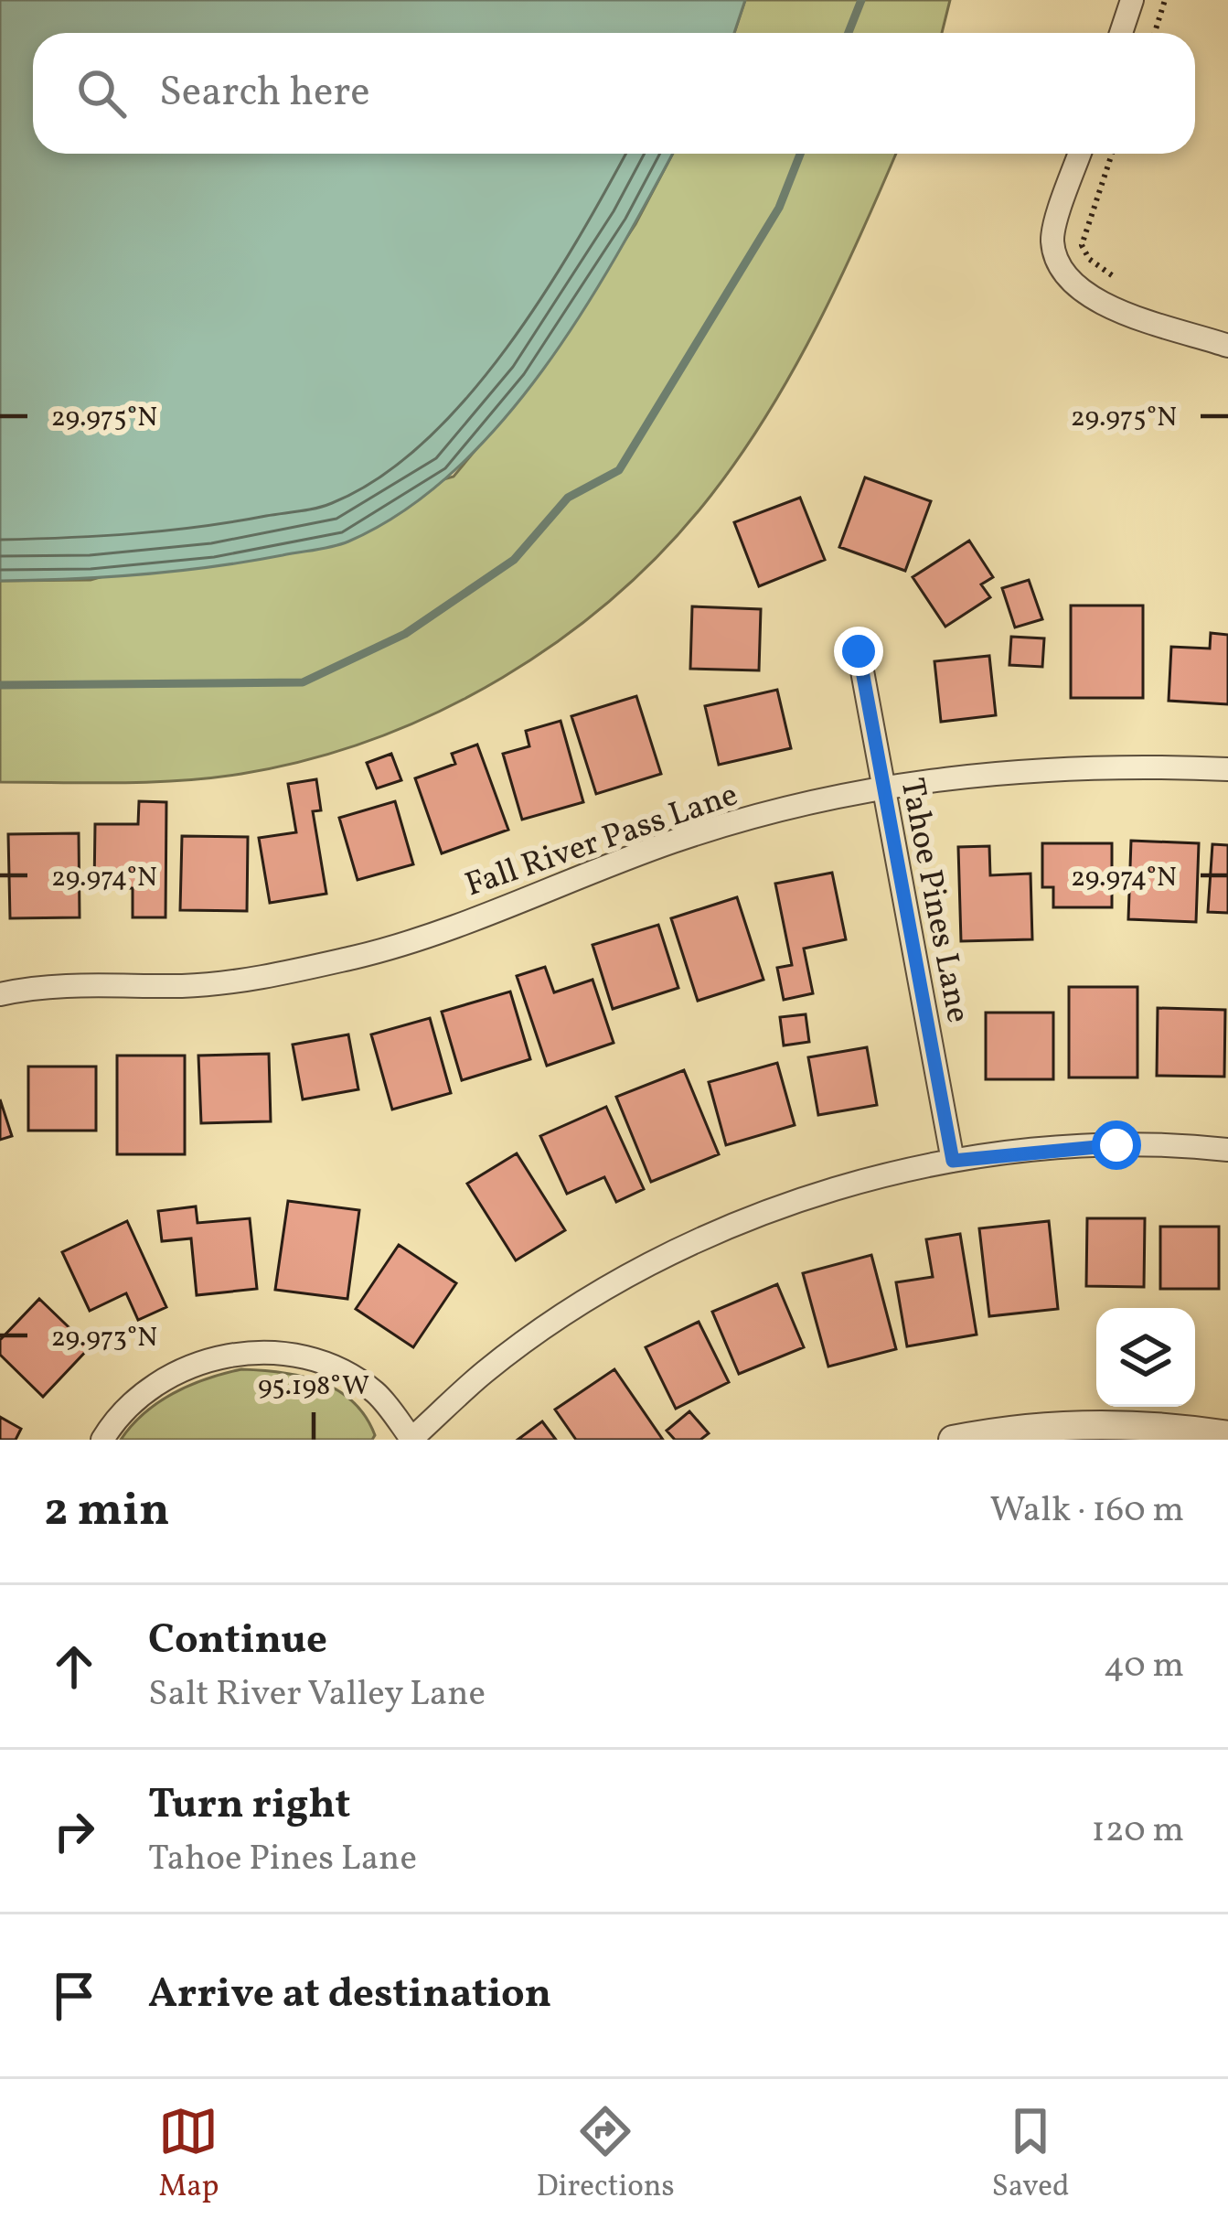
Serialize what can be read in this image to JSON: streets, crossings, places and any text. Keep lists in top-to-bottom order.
{
  "streets": {
    "street": ["Fall River Pass Lane", "Tahoe Pines Lane"]
  },
  "crossings": [
    ["Fall River Pass Lane", "Tahoe Pines Lane"]
  ],
  "page": {
    "search": "Search here",
    "heading": ["2 min", "Walk · 160 m"],
    "list": [
      ["Continue", "Salt River Valley Lane", "40 m"],
      ["Turn right", "Tahoe Pines Lane", "120 m"],
      "Arrive at destination"
    ],
    "nav": ["Map", "Directions", "Saved"]
  },
  "coordinates": [
    "29.975°N",
    "29.974°N",
    "29.973°N",
    "95.198°W"
  ]
}
